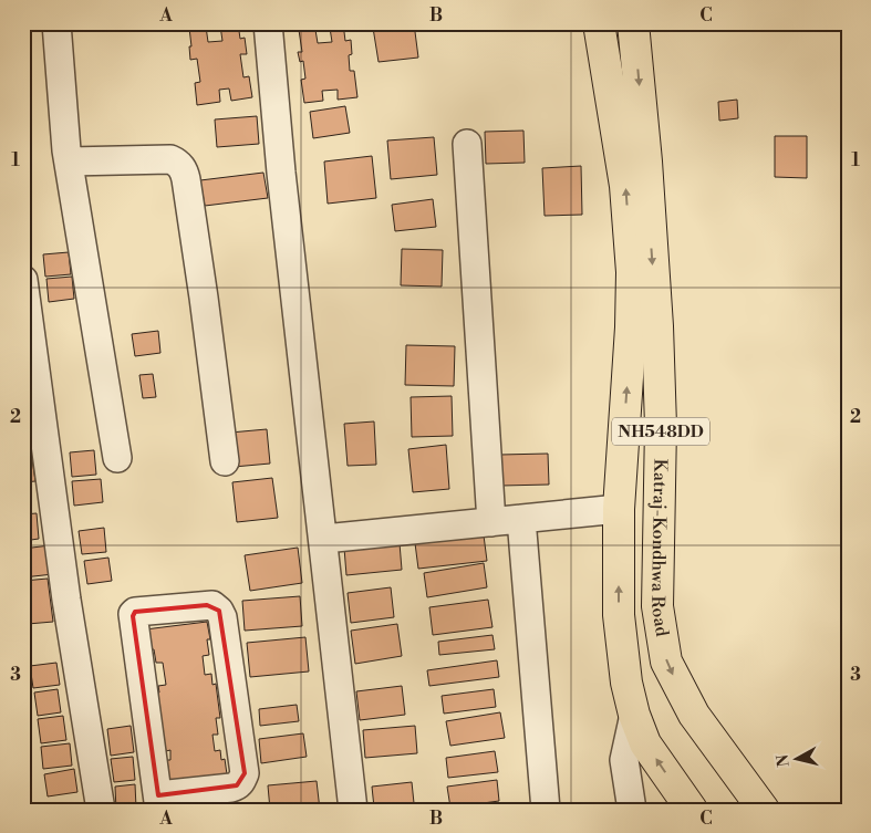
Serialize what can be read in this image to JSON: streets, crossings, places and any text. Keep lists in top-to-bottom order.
{
  "streets": {
    "highway": ["NH548DD", "Katraj-Kondhwa Road"]
  },
  "north": "left",
  "grid": {
    "columns": ["A", "B", "C"],
    "rows": ["1", "2", "3"]
  }
}
